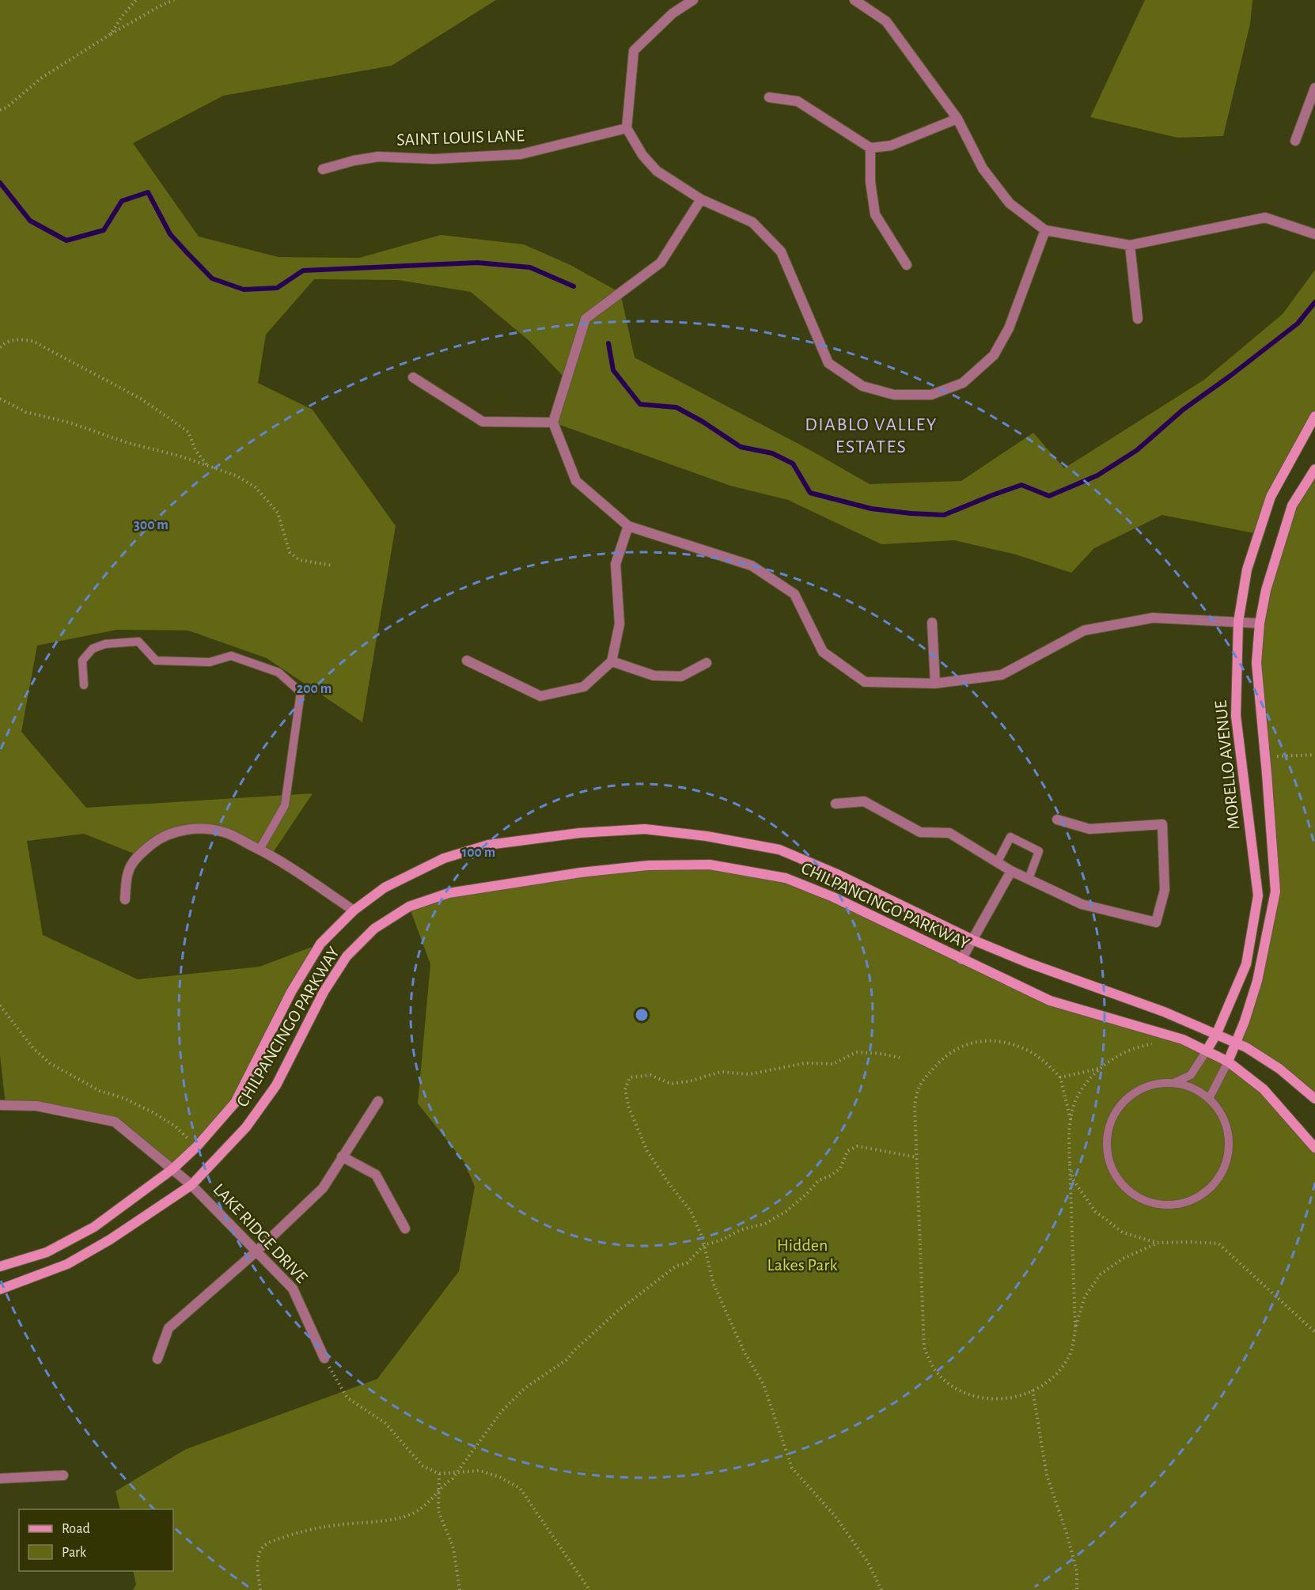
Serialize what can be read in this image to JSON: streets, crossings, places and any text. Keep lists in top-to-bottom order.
{
  "streets": {
    "street": [
      "SAINT LOUIS LANE",
      "MORELLO AVENUE",
      "CHILPANCINGO PARKWAY",
      "LAKE RIDGE DRIVE"
    ]
  },
  "crossings": [
    ["MORELLO AVENUE", "CHILPANCINGO PARKWAY"],
    ["CHILPANCINGO PARKWAY", "LAKE RIDGE DRIVE"]
  ],
  "districts": ["DIABLO VALLEY ESTATES"],
  "parks": ["Hidden Lakes Park"],
  "legend": ["Road", "Park"],
  "rings": ["300 m", "200 m", "100 m"]
}
